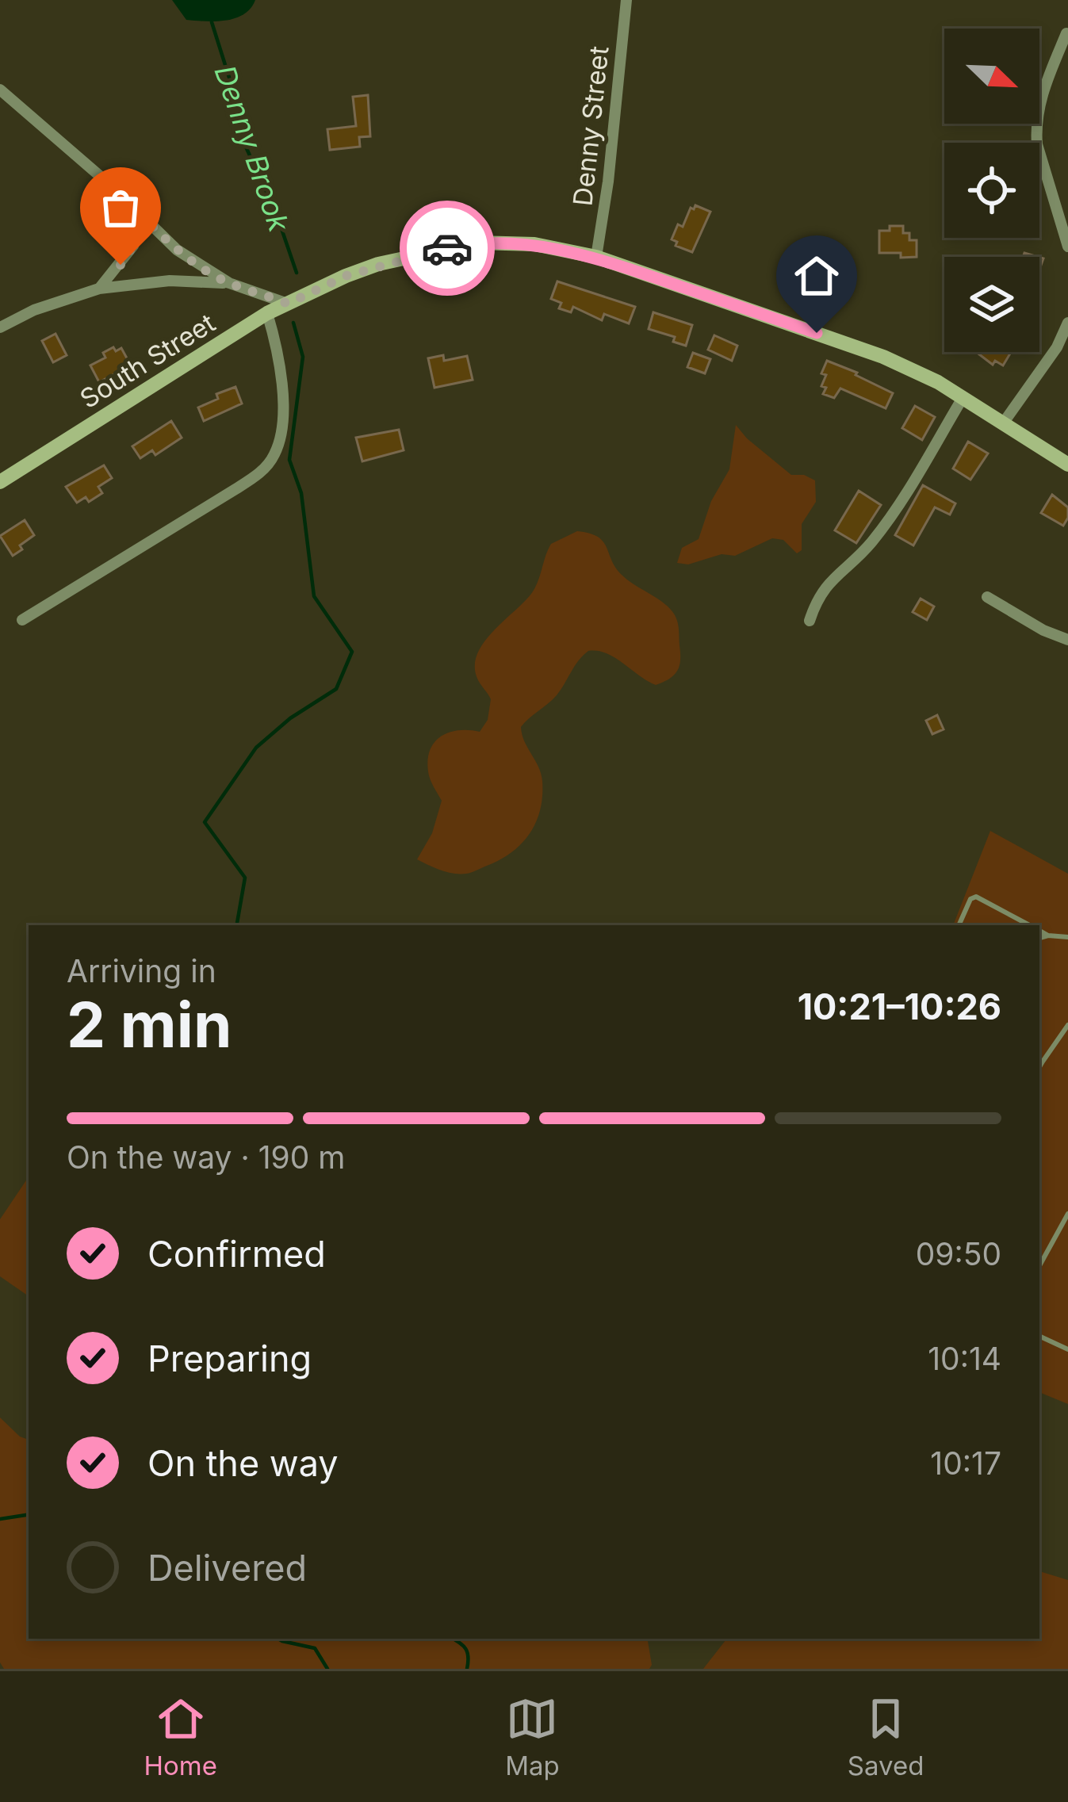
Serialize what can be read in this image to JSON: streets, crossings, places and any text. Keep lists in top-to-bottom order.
{
  "streets": {
    "main road": ["South Street"],
    "street": ["Denny Street"]
  },
  "crossings": [
    ["Denny Street", "South Street"]
  ],
  "water": ["Denny Brook"],
  "north": "bottom right",
  "page": {
    "heading": ["2 min", "Arriving in", "10:21–10:26"],
    "bar": "On the way · 190 m",
    "list": [
      ["Confirmed", "09:50"],
      ["Preparing", "10:14"],
      ["On the way", "10:17"],
      "Delivered"
    ],
    "tabs": ["Home", "Map", "Saved"]
  }
}
